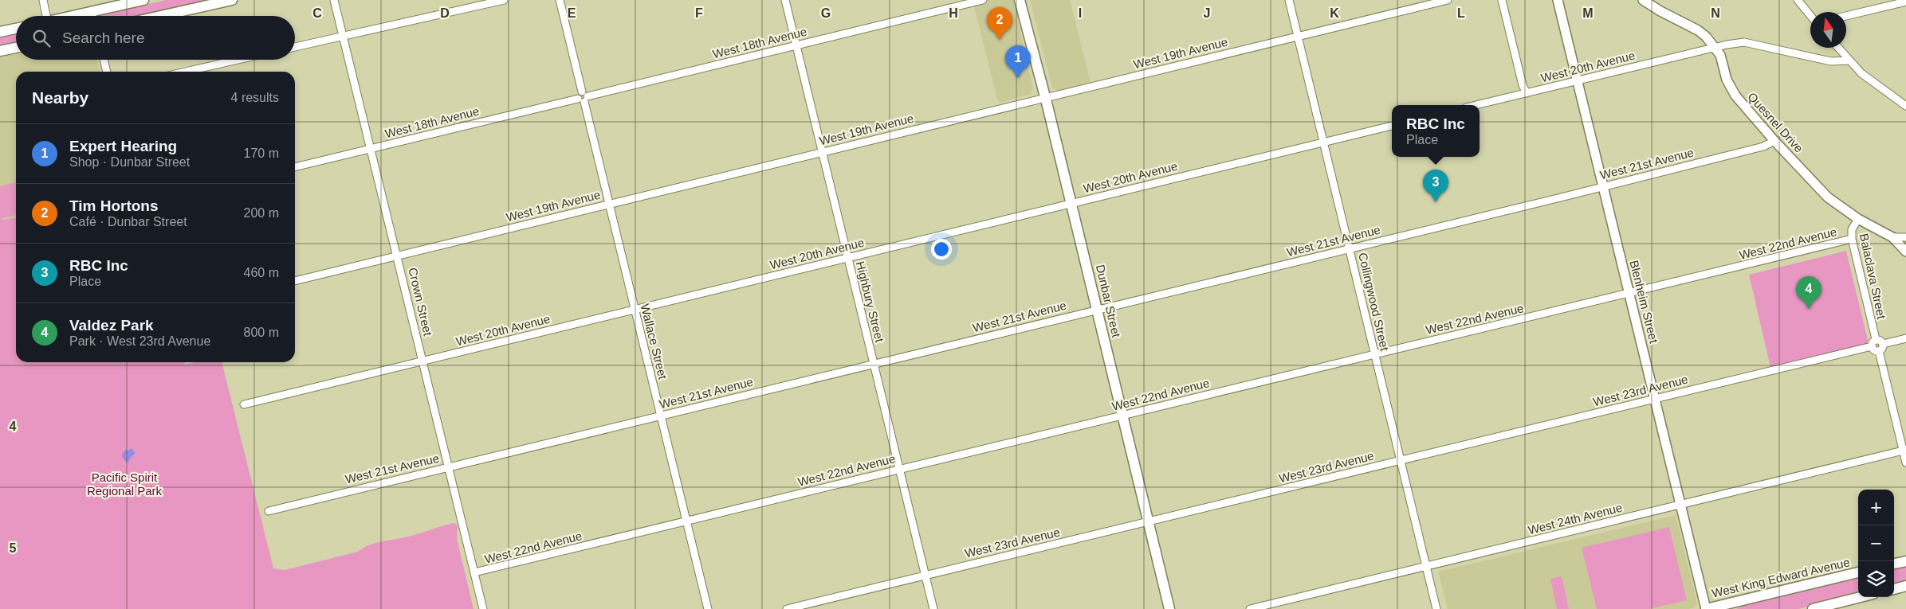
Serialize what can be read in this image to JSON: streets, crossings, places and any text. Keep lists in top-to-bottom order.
{
  "streets": {
    "main road": ["Dunbar Street", "West King Edward Avenue"],
    "street": [
      "West 18th Avenue",
      "West 19th Avenue",
      "West 20th Avenue",
      "Quesnel Drive",
      "West 21st Avenue",
      "West 22nd Avenue",
      "Balaclava Street",
      "Crown Street",
      "Highbury Street",
      "Collingwood Street",
      "Blenheim Street",
      "Wallace Street",
      "West 23rd Avenue",
      "West 24th Avenue"
    ]
  },
  "crossings": [
    ["West 18th Avenue", "Crown Street"],
    ["West 18th Avenue", "Highbury Street"],
    ["West 18th Avenue", "Wallace Street"],
    ["West 19th Avenue", "Dunbar Street"],
    ["West 19th Avenue", "Crown Street"],
    ["West 19th Avenue", "Highbury Street"],
    ["West 19th Avenue", "Collingwood Street"],
    ["West 19th Avenue", "Wallace Street"],
    ["West 20th Avenue", "Quesnel Drive"],
    ["West 20th Avenue", "Dunbar Street"],
    ["West 20th Avenue", "Crown Street"],
    ["West 20th Avenue", "Highbury Street"],
    ["West 20th Avenue", "Collingwood Street"],
    ["West 20th Avenue", "Blenheim Street"],
    ["West 20th Avenue", "Wallace Street"],
    ["Quesnel Drive", "West 21st Avenue"],
    ["Quesnel Drive", "Balaclava Street"],
    ["West 21st Avenue", "Dunbar Street"],
    ["West 21st Avenue", "Crown Street"],
    ["West 21st Avenue", "Highbury Street"],
    ["West 21st Avenue", "Collingwood Street"],
    ["West 21st Avenue", "Blenheim Street"],
    ["West 21st Avenue", "Wallace Street"],
    ["West 22nd Avenue", "Balaclava Street"],
    ["West 22nd Avenue", "Dunbar Street"],
    ["West 22nd Avenue", "Crown Street"],
    ["West 22nd Avenue", "Highbury Street"],
    ["West 22nd Avenue", "Collingwood Street"],
    ["West 22nd Avenue", "Blenheim Street"],
    ["West 22nd Avenue", "Wallace Street"],
    ["Balaclava Street", "West 23rd Avenue"],
    ["Dunbar Street", "West 23rd Avenue"],
    ["Highbury Street", "West 23rd Avenue"],
    ["Collingwood Street", "West 23rd Avenue"],
    ["Collingwood Street", "West 24th Avenue"],
    ["Blenheim Street", "West 23rd Avenue"],
    ["Blenheim Street", "West 24th Avenue"],
    ["Blenheim Street", "West King Edward Avenue"]
  ],
  "parks": ["Pacific Spirit Regional Park"],
  "north": "top",
  "page": {
    "pins": [
      "2",
      "1",
      "3",
      "4"
    ],
    "search": "Search here",
    "heading": ["Nearby", "4 results"],
    "popup": ["RBC Inc", "Place"],
    "list": [
      {
        "mark": "1",
        "name": "Expert Hearing",
        "note": "Shop · Dunbar Street",
        "value": "170 m"
      },
      {
        "mark": "2",
        "name": "Tim Hortons",
        "note": "Café · Dunbar Street",
        "value": "200 m"
      },
      {
        "mark": "3",
        "name": "RBC Inc",
        "note": "Place",
        "value": "460 m"
      },
      {
        "mark": "4",
        "name": "Valdez Park",
        "note": "Park · West 23rd Avenue",
        "value": "800 m"
      }
    ],
    "map_buttons": ["+", "−"]
  },
  "grid": {
    "columns": [
      "C",
      "D",
      "E",
      "F",
      "G",
      "H",
      "I",
      "J",
      "K",
      "L",
      "M",
      "N"
    ],
    "rows": ["4", "5"]
  }
}
